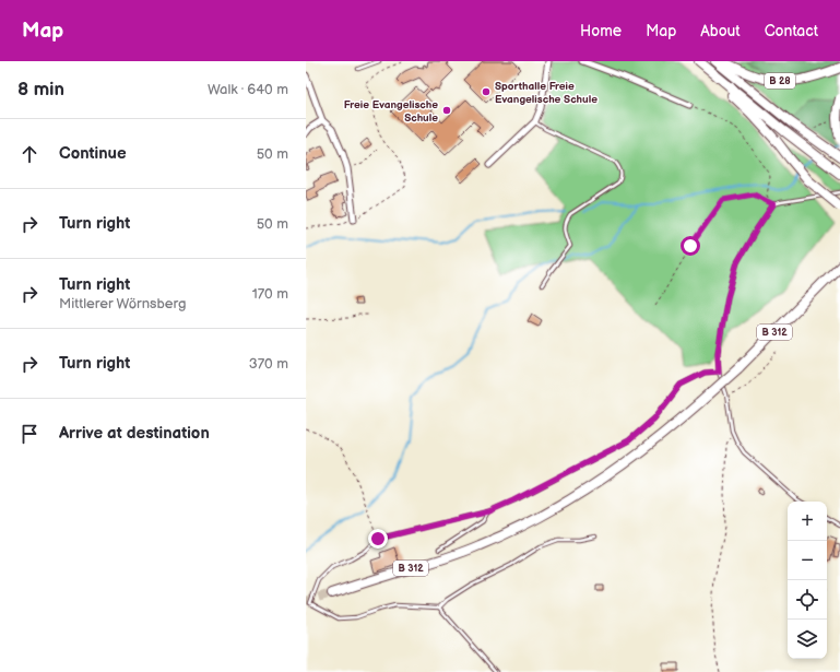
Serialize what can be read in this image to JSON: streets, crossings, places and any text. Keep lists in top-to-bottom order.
{
  "streets": {
    "main road": ["B 28", "B 312"]
  },
  "places": ["Sporthalle Freie Evangelische Schule", "Freie Evangelische Schule"],
  "page": {
    "header": "Map",
    "nav": [
      "Home",
      "Map",
      "About",
      "Contact"
    ],
    "heading": ["8 min", "Walk · 640 m"],
    "list": [
      ["Continue", "50 m"],
      ["Turn right", "50 m"],
      ["Turn right", "Mittlerer Wörnsberg", "170 m"],
      ["Turn right", "370 m"],
      "Arrive at destination"
    ],
    "map_buttons": ["+", "−"]
  }
}
